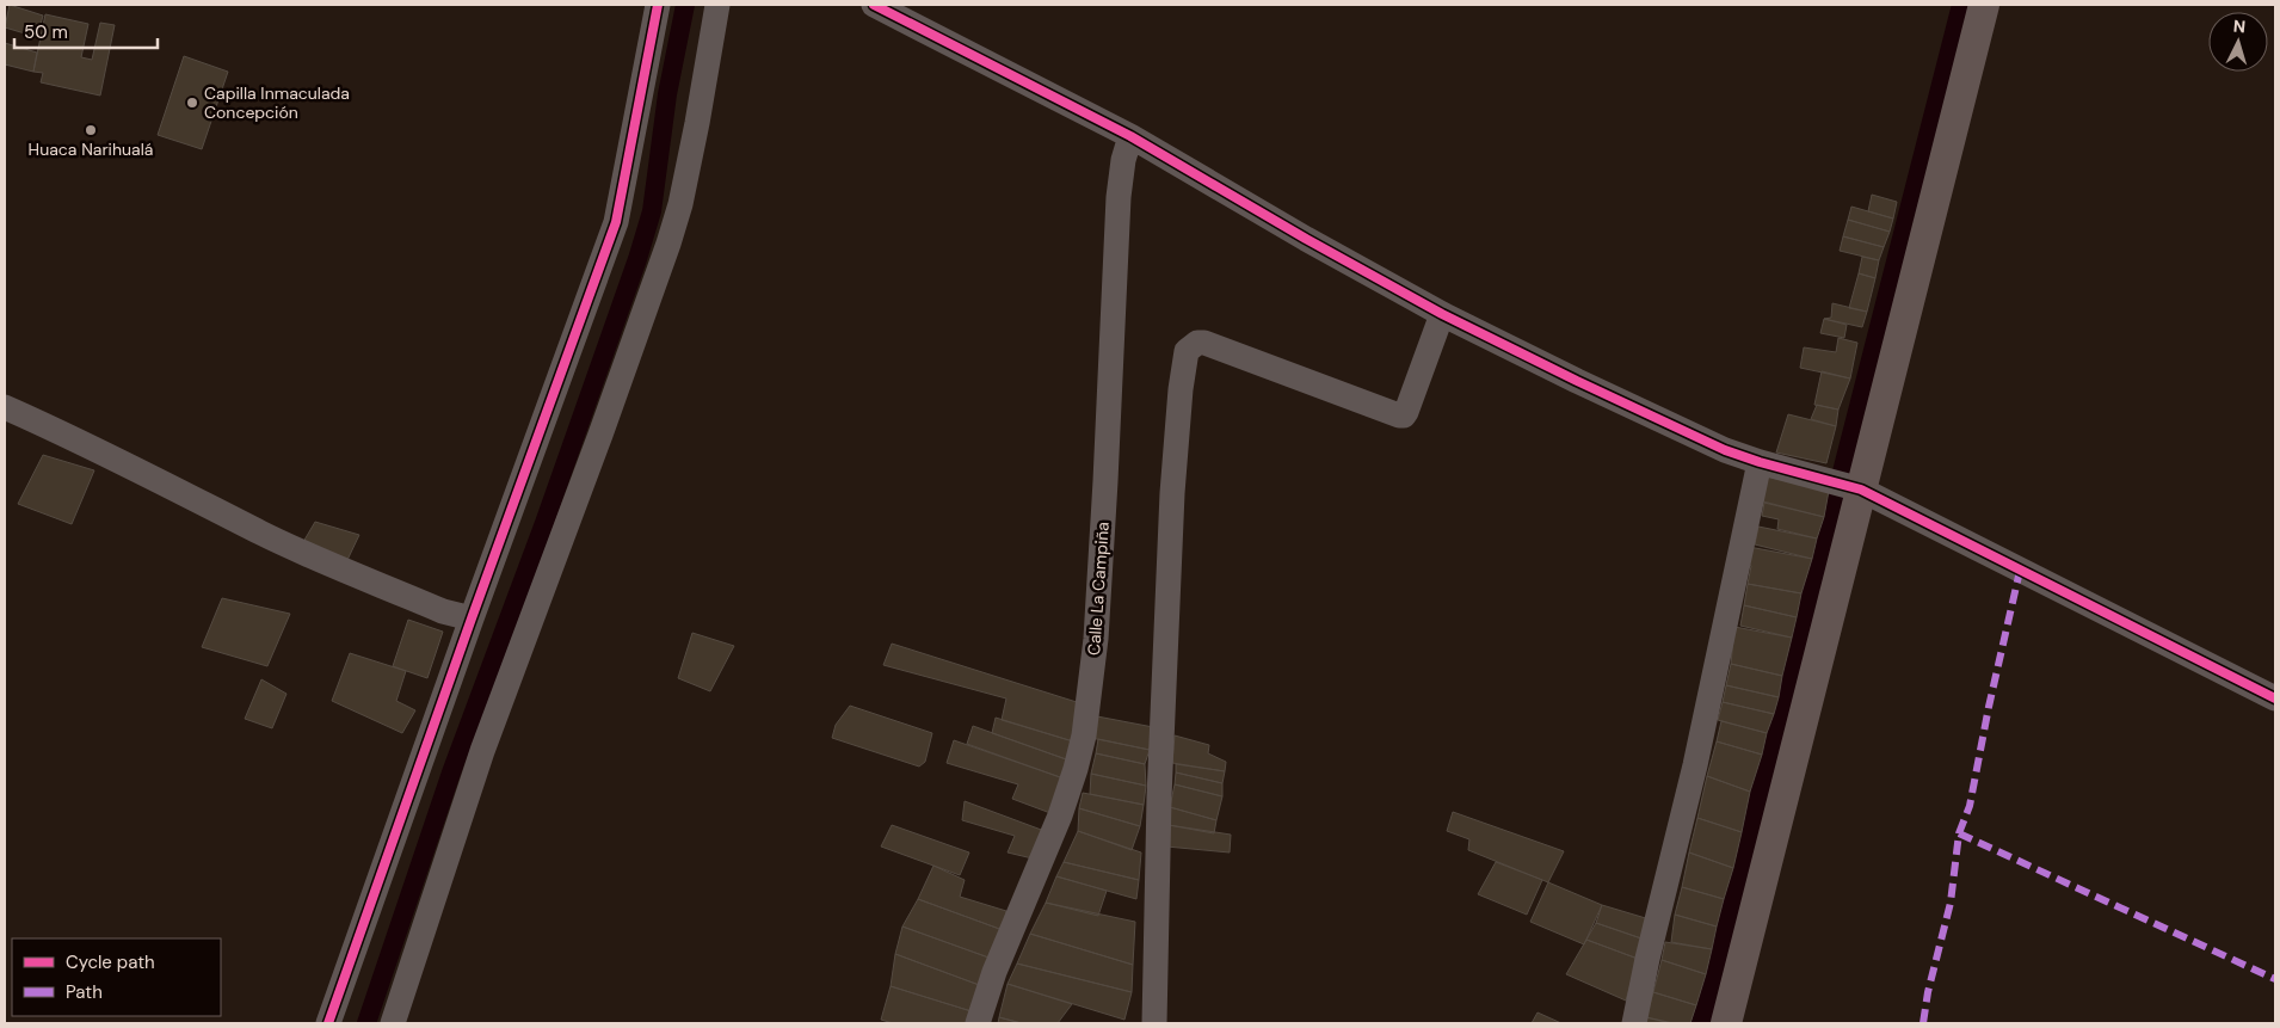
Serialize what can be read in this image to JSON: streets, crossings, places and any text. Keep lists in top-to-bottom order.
{
  "streets": {
    "street": ["Calle La Campiña"]
  },
  "places": ["Capilla Inmaculada Concepción", "Huaca Narihualá"],
  "legend": ["Cycle path", "Path"],
  "scale_bar": "50 m",
  "north": "top"
}
